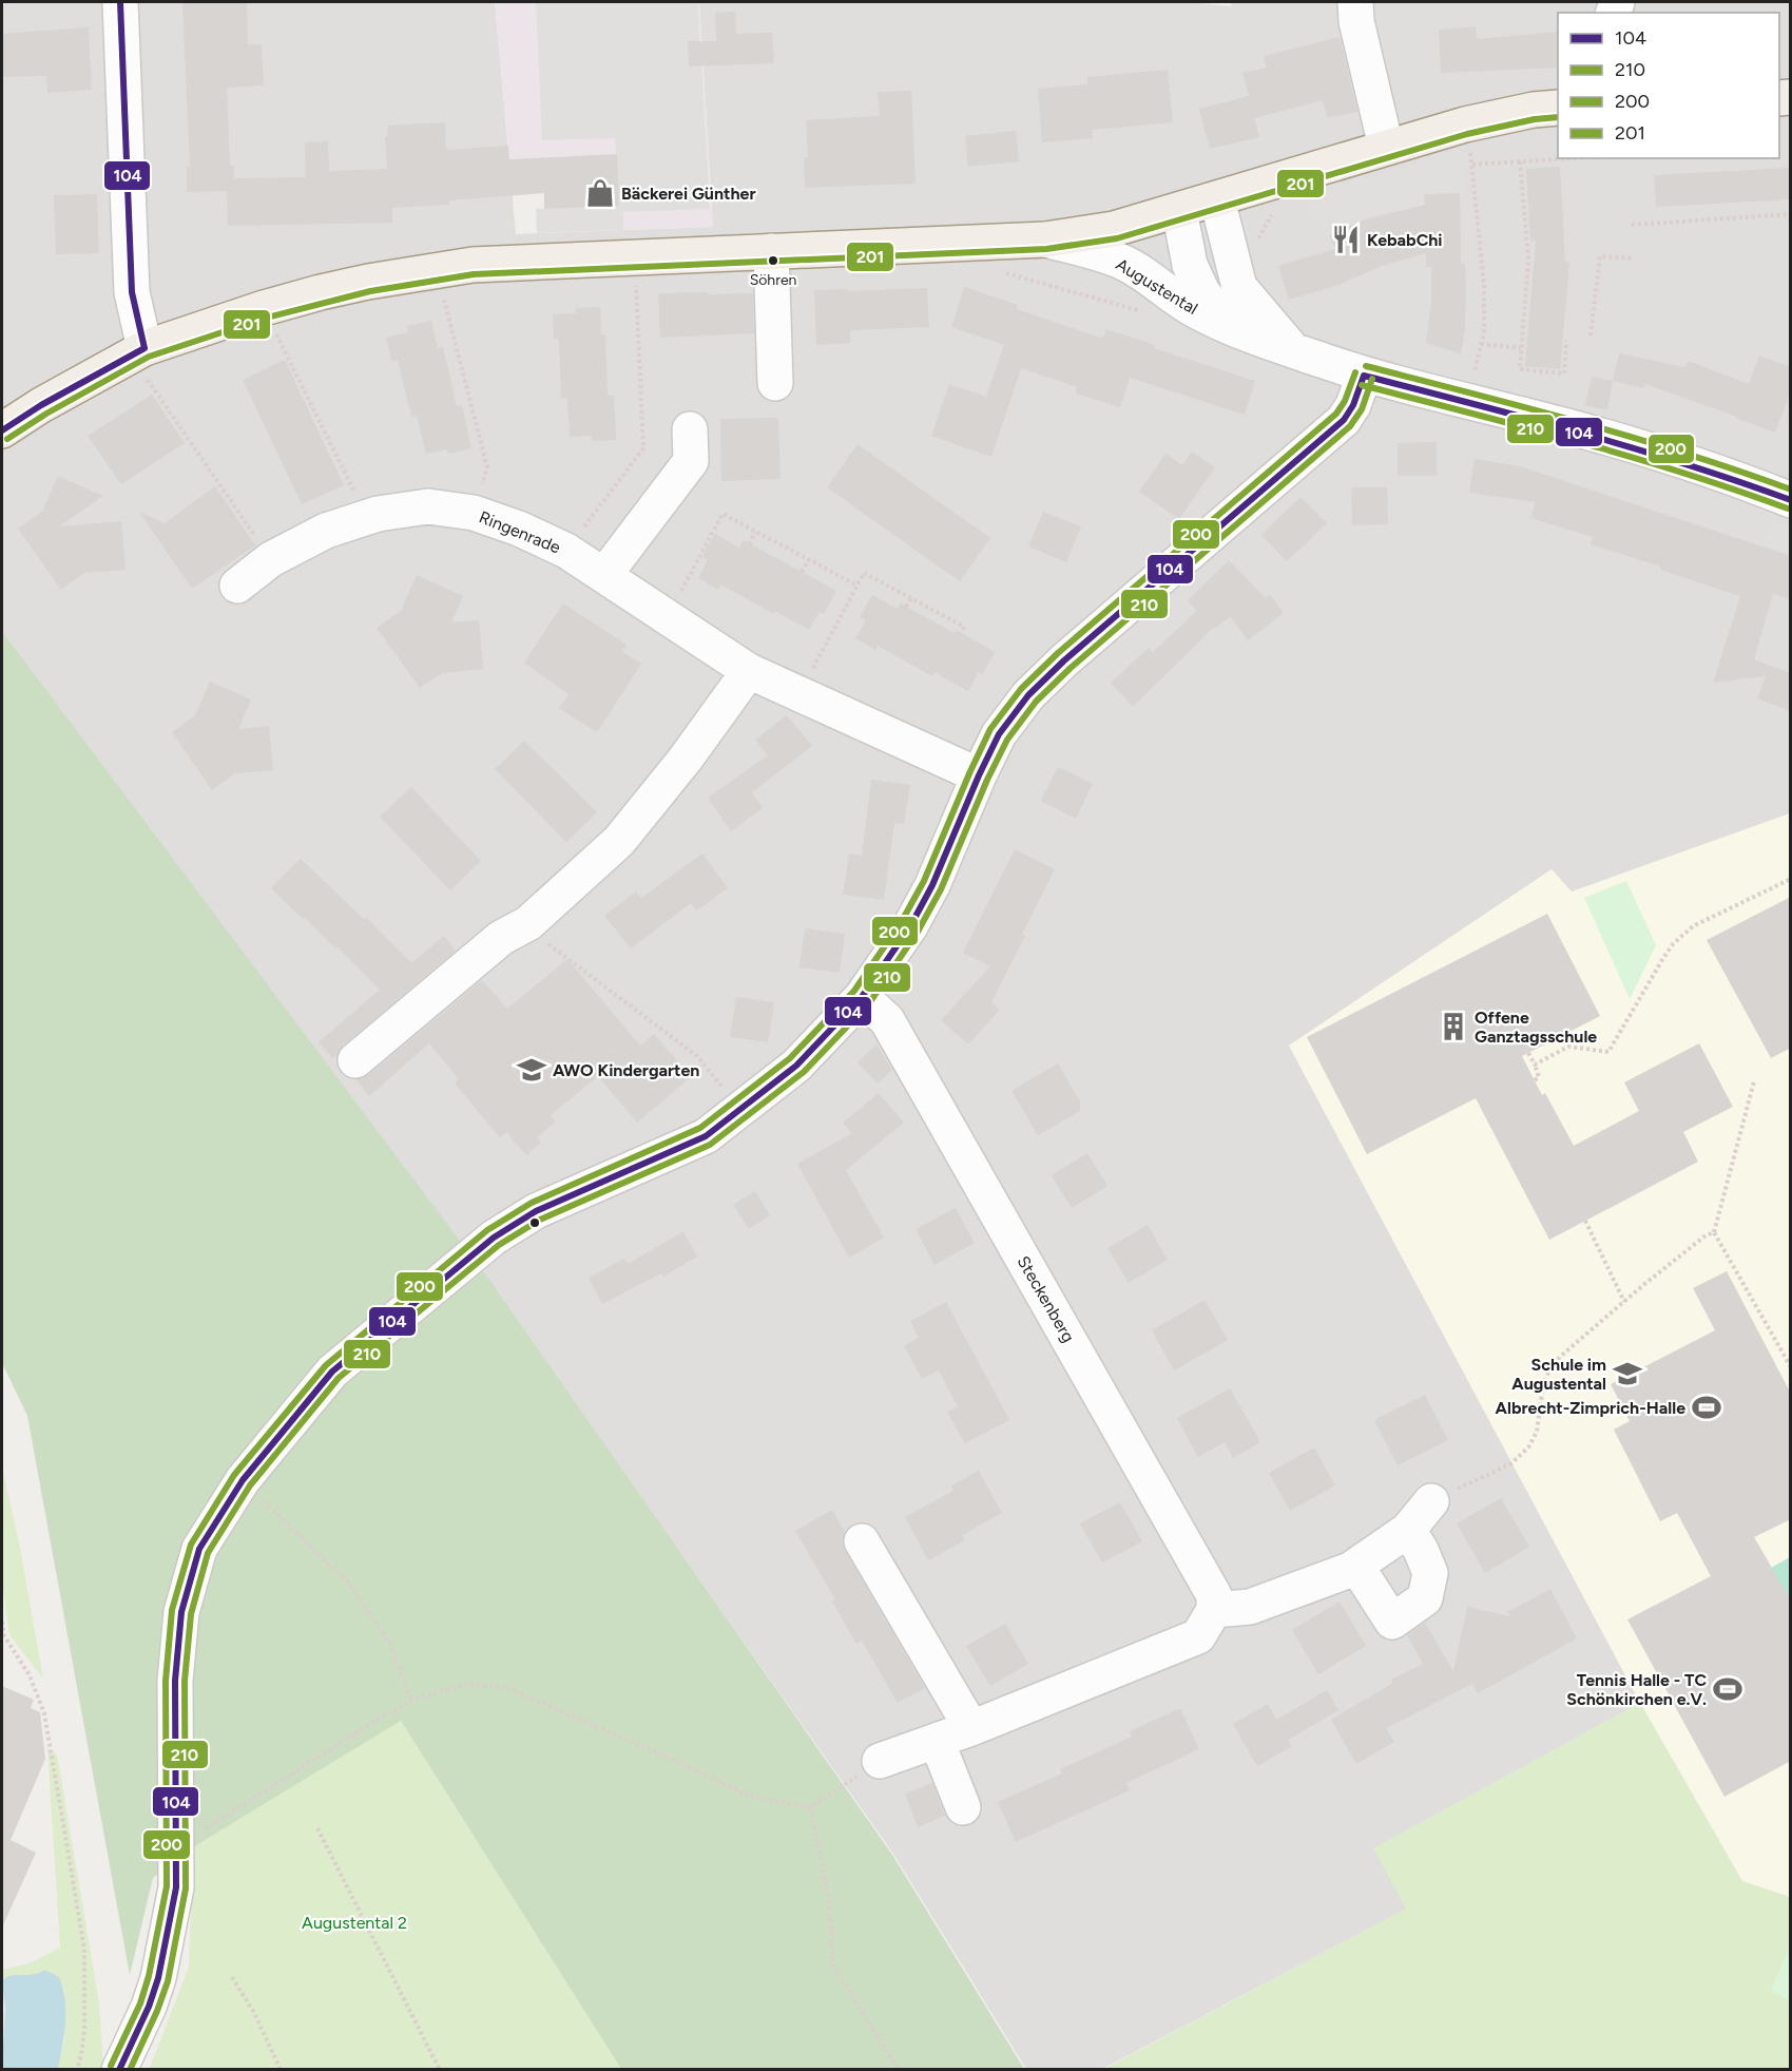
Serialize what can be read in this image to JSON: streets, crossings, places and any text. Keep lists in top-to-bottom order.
{
  "streets": {
    "street": ["Augustental", "Ringenrade", "Steckenberg"]
  },
  "parks": ["Augustental 2"],
  "places": {
    "shop": ["Bäckerei Günther"],
    "restaurant": ["KebabChi"],
    "other": ["Söhren"],
    "building": ["Offene Ganztagsschule"],
    "school or university": ["AWO Kindergarten", "Schule im Augustental"],
    "sports": ["Albrecht-Zimprich-Halle", "Tennis Halle - TC Schönkirchen e.V."]
  },
  "lines": [
    "transit line 104",
    "transit line 201",
    "transit line 200",
    "transit line 210"
  ],
  "legend": [
    "104",
    "210",
    "200",
    "201"
  ]
}
